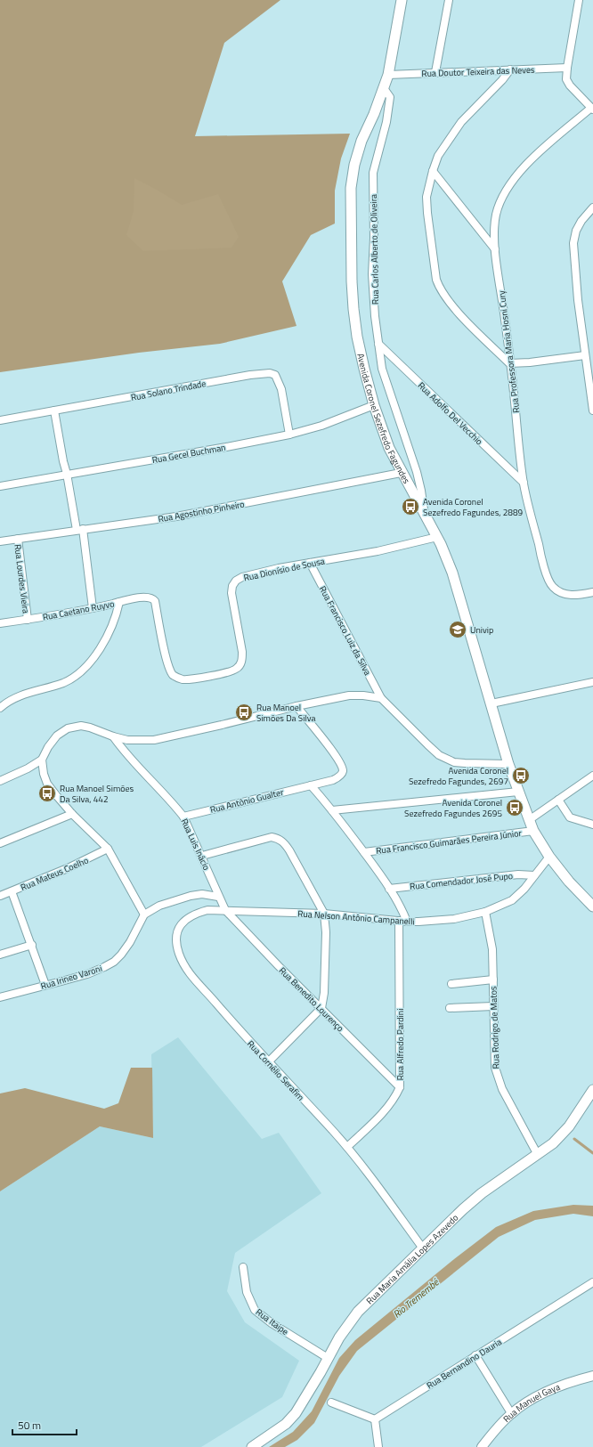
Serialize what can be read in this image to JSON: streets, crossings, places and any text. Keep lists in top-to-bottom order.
{
  "streets": {
    "main road": ["Avenida Coronel Sezefredo Fagundes", "Rua Maria Amália Lopes Azevedo"],
    "street": [
      "Rua Doutor Teixeira das Neves",
      "Rua Carlos Alberto de Oliveira",
      "Rua Professora Maria Hosni Cury",
      "Rua Solano Trindade",
      "Rua Adolfo Del Vecchio",
      "Rua Gecel Buchman",
      "Rua Agostinho Pinheiro",
      "Rua Dionísio de Sousa",
      "Rua Lourdes Vieira",
      "Rua Caetano Ruyvo",
      "Rua Francisco Luiz da Silva",
      "Rua Antônio Gualter",
      "Rua Francisco Guimarães Pereira Júnior",
      "Rua Luis Inácio",
      "Rua Mateus Coelho",
      "Rua Comendador José Pupo",
      "Rua Nelson Antônio Campanelli",
      "Rua Irineo Varoni",
      "Rua Benedito Lourenço",
      "Rua Rodrigo de Matos",
      "Rua Alfredo Pardini",
      "Rua Cornélio Serafim",
      "Rua Itaipe",
      "Rua Bernandino Dauria",
      "Rua Manuel Gaya"
    ]
  },
  "crossings": [
    ["Rua Doutor Teixeira das Neves", "Avenida Coronel Sezefredo Fagundes"],
    ["Rua Carlos Alberto de Oliveira", "Rua Adolfo Del Vecchio"],
    ["Rua Carlos Alberto de Oliveira", "Avenida Coronel Sezefredo Fagundes"],
    ["Rua Professora Maria Hosni Cury", "Rua Adolfo Del Vecchio"],
    ["Rua Solano Trindade", "Rua Gecel Buchman"],
    ["Avenida Coronel Sezefredo Fagundes", "Rua Gecel Buchman"],
    ["Avenida Coronel Sezefredo Fagundes", "Rua Agostinho Pinheiro"],
    ["Avenida Coronel Sezefredo Fagundes", "Rua Dionísio de Sousa"],
    ["Avenida Coronel Sezefredo Fagundes", "Rua Francisco Guimarães Pereira Júnior"],
    ["Avenida Coronel Sezefredo Fagundes", "Rua Nelson Antônio Campanelli"],
    ["Rua Agostinho Pinheiro", "Rua Lourdes Vieira"],
    ["Rua Dionísio de Sousa", "Rua Caetano Ruyvo"],
    ["Rua Dionísio de Sousa", "Rua Francisco Luiz da Silva"],
    ["Rua Lourdes Vieira", "Rua Caetano Ruyvo"],
    ["Rua Antônio Gualter", "Rua Luis Inácio"],
    ["Rua Luis Inácio", "Rua Nelson Antônio Campanelli"],
    ["Rua Luis Inácio", "Rua Benedito Lourenço"],
    ["Rua Luis Inácio", "Rua Cornélio Serafim"],
    ["Rua Comendador José Pupo", "Rua Nelson Antônio Campanelli"],
    ["Rua Nelson Antônio Campanelli", "Rua Benedito Lourenço"],
    ["Rua Nelson Antônio Campanelli", "Rua Rodrigo de Matos"],
    ["Rua Nelson Antônio Campanelli", "Rua Alfredo Pardini"],
    ["Rua Nelson Antônio Campanelli", "Rua Cornélio Serafim"],
    ["Rua Benedito Lourenço", "Rua Alfredo Pardini"],
    ["Rua Benedito Lourenço", "Rua Cornélio Serafim"],
    ["Rua Rodrigo de Matos", "Rua Maria Amália Lopes Azevedo"],
    ["Rua Alfredo Pardini", "Rua Cornélio Serafim"],
    ["Rua Cornélio Serafim", "Rua Maria Amália Lopes Azevedo"],
    ["Rua Maria Amália Lopes Azevedo", "Rua Itaipe"]
  ],
  "water": ["Rio Tremembé"],
  "places": {
    "bus stop": [
      "Avenida Coronel Sezefredo Fagundes, 2889",
      "Rua Manoel Simões Da Silva",
      "Avenida Coronel Sezefredo Fagundes, 2697",
      "Rua Manoel Simões Da Silva, 442",
      "Avenida Coronel Sezefredo Fagundes 2695"
    ],
    "school or university": ["Univip"]
  },
  "scale_bar": "50 m"
}
